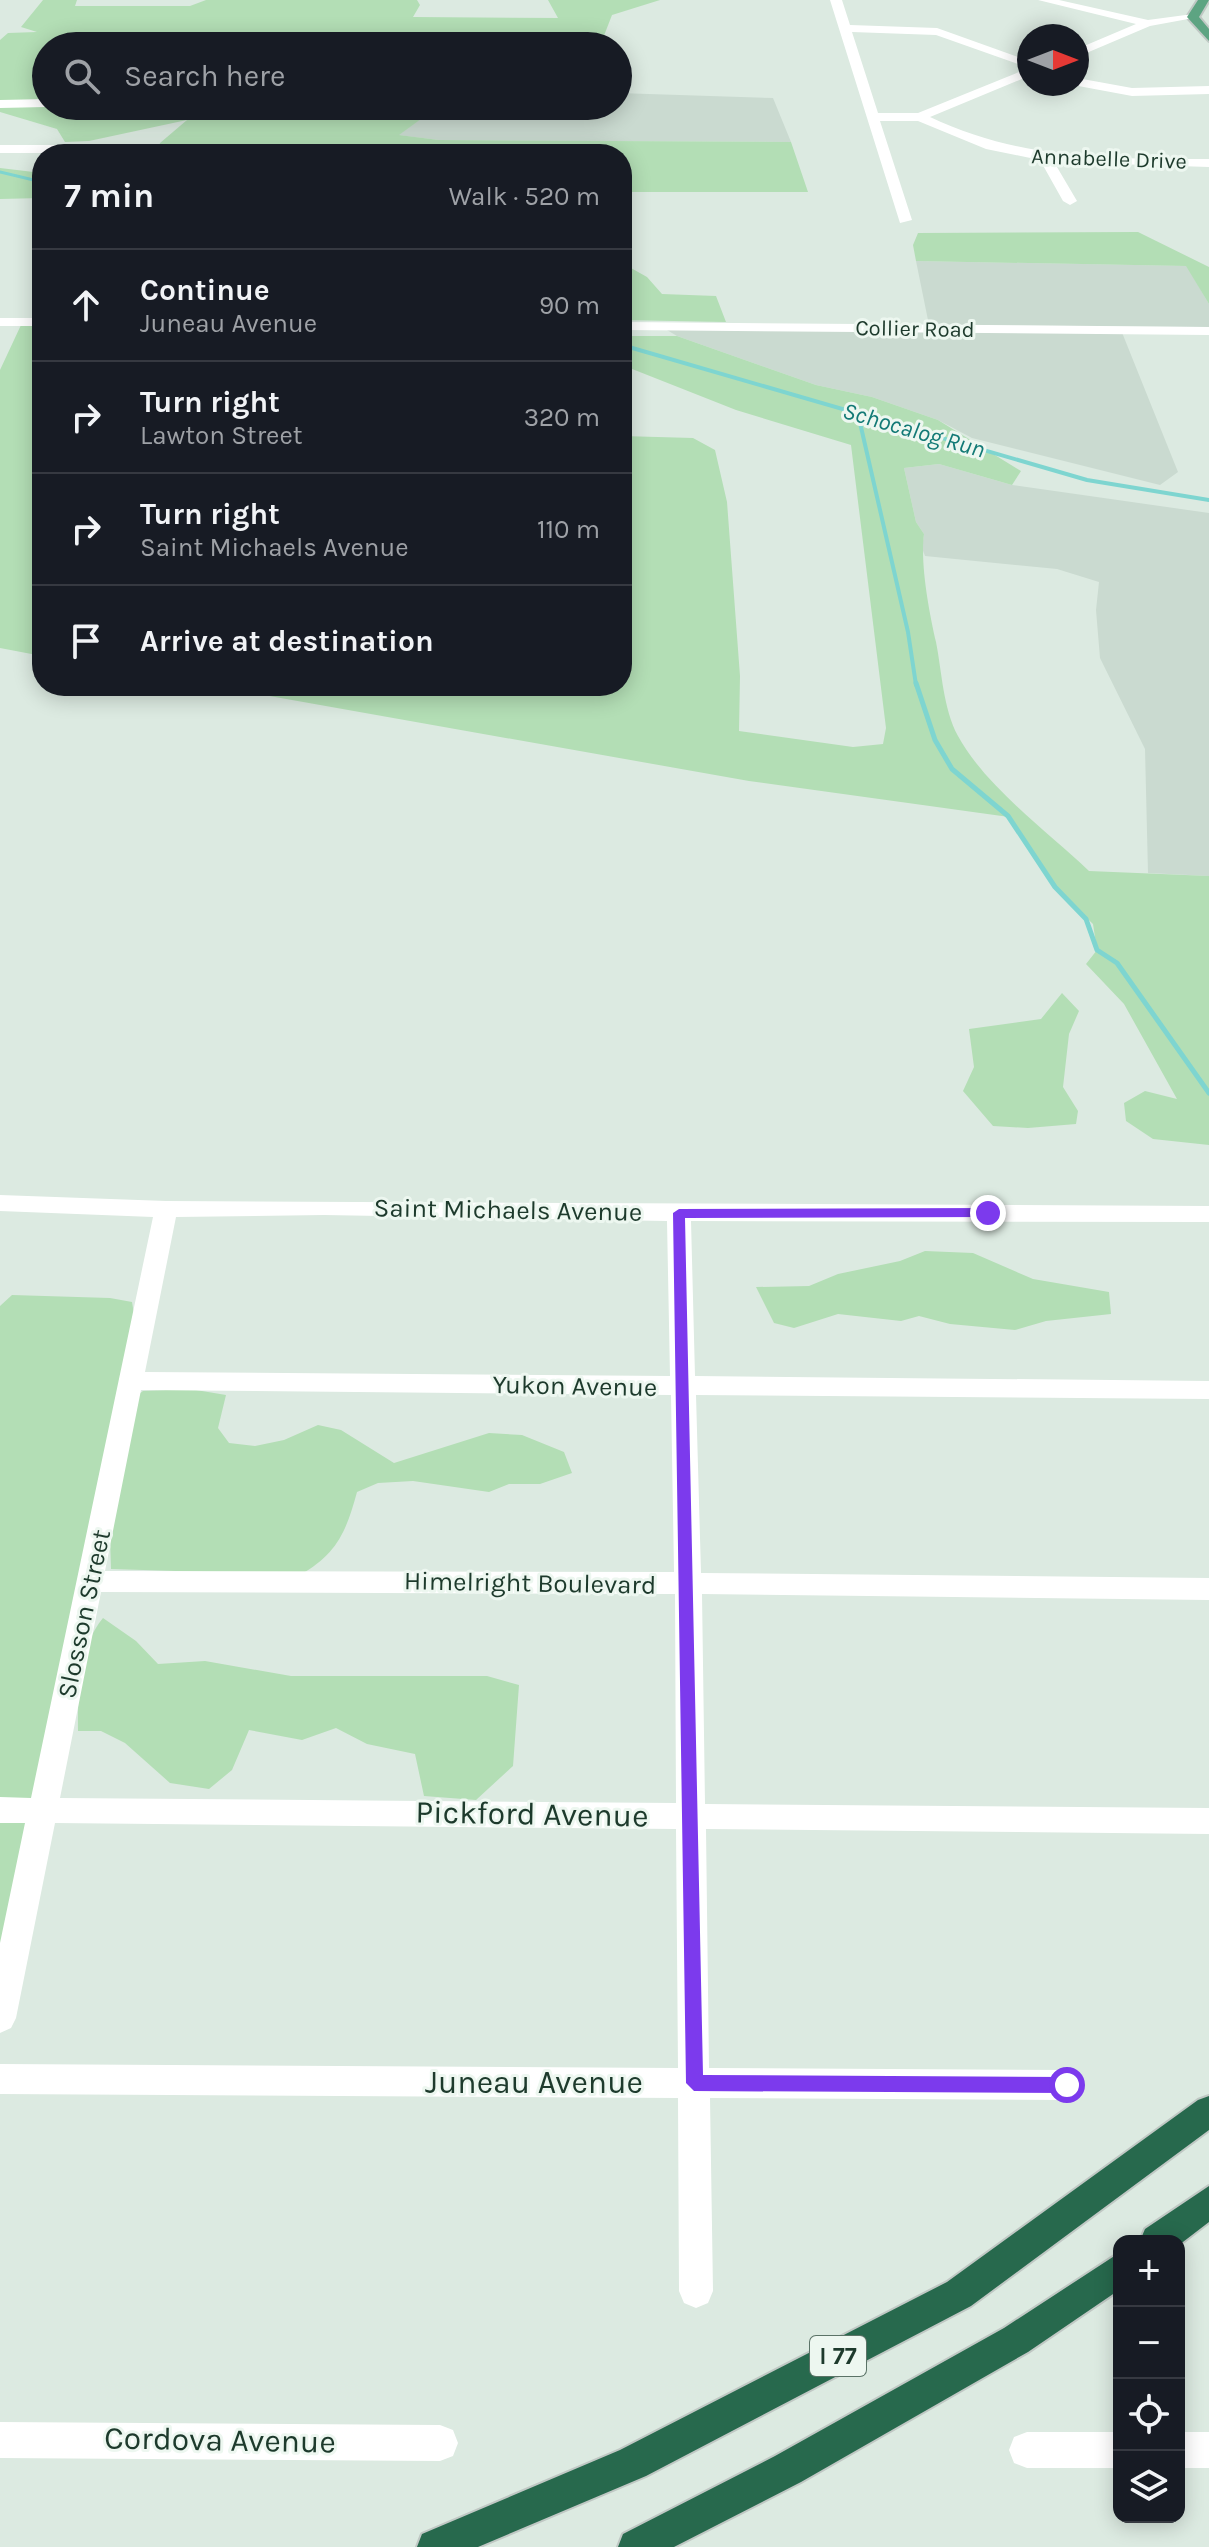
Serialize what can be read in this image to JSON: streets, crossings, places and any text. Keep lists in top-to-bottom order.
{
  "streets": {
    "highway": ["I 77"],
    "street": [
      "Annabelle Drive",
      "Collier Road",
      "Saint Michaels Avenue",
      "Yukon Avenue",
      "Himelright Boulevard",
      "Slosson Street",
      "Pickford Avenue",
      "Juneau Avenue",
      "Cordova Avenue"
    ]
  },
  "crossings": [
    ["Saint Michaels Avenue", "Slosson Street"],
    ["Yukon Avenue", "Slosson Street"],
    ["Himelright Boulevard", "Slosson Street"],
    ["Slosson Street", "Pickford Avenue"]
  ],
  "water": ["Schocalog Run"],
  "north": "right",
  "page": {
    "search": "Search here",
    "heading": ["7 min", "Walk · 520 m"],
    "list": [
      ["Continue", "Juneau Avenue", "90 m"],
      ["Turn right", "Lawton Street", "320 m"],
      ["Turn right", "Saint Michaels Avenue", "110 m"],
      "Arrive at destination"
    ],
    "map_buttons": ["+", "−"]
  }
}
